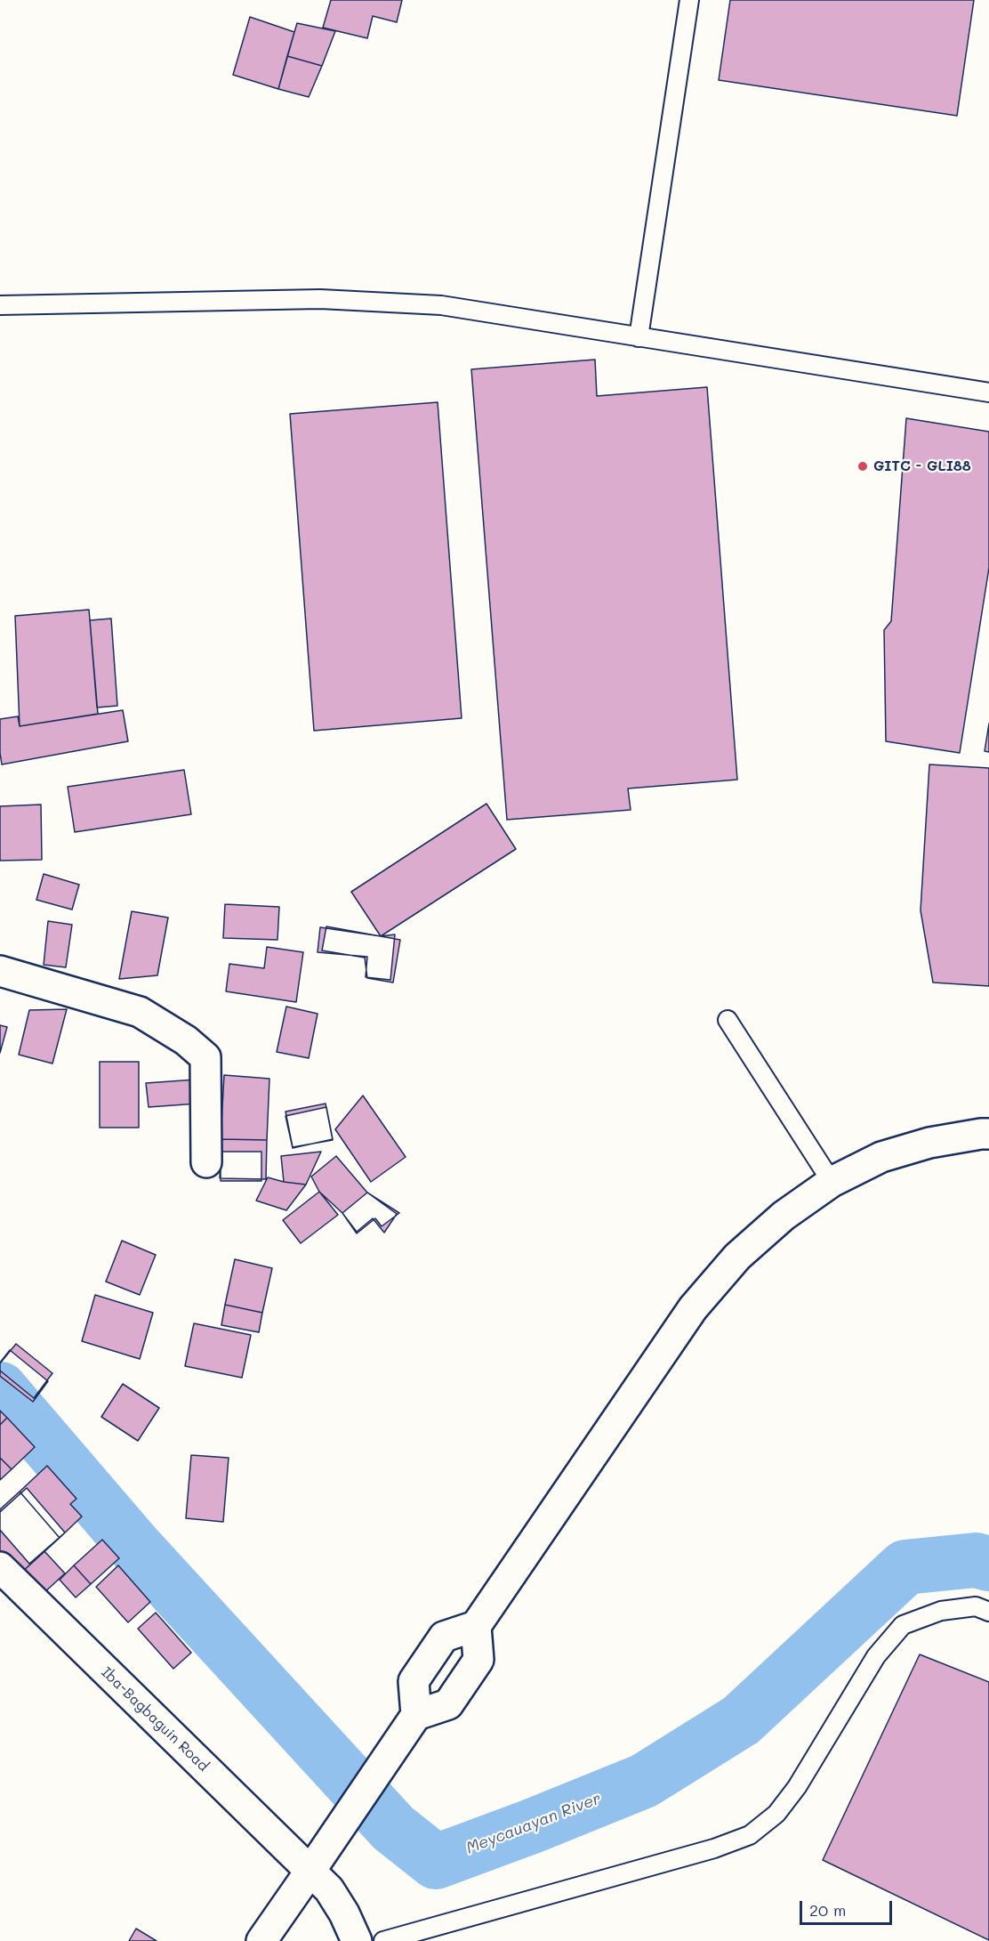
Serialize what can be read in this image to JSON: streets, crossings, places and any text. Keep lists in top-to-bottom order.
{
  "streets": {
    "street": ["Iba-Bagbaguin Road"]
  },
  "water": ["Meycauayan River"],
  "places": ["GITC - GLI88"],
  "scale_bar": "20 m"
}
